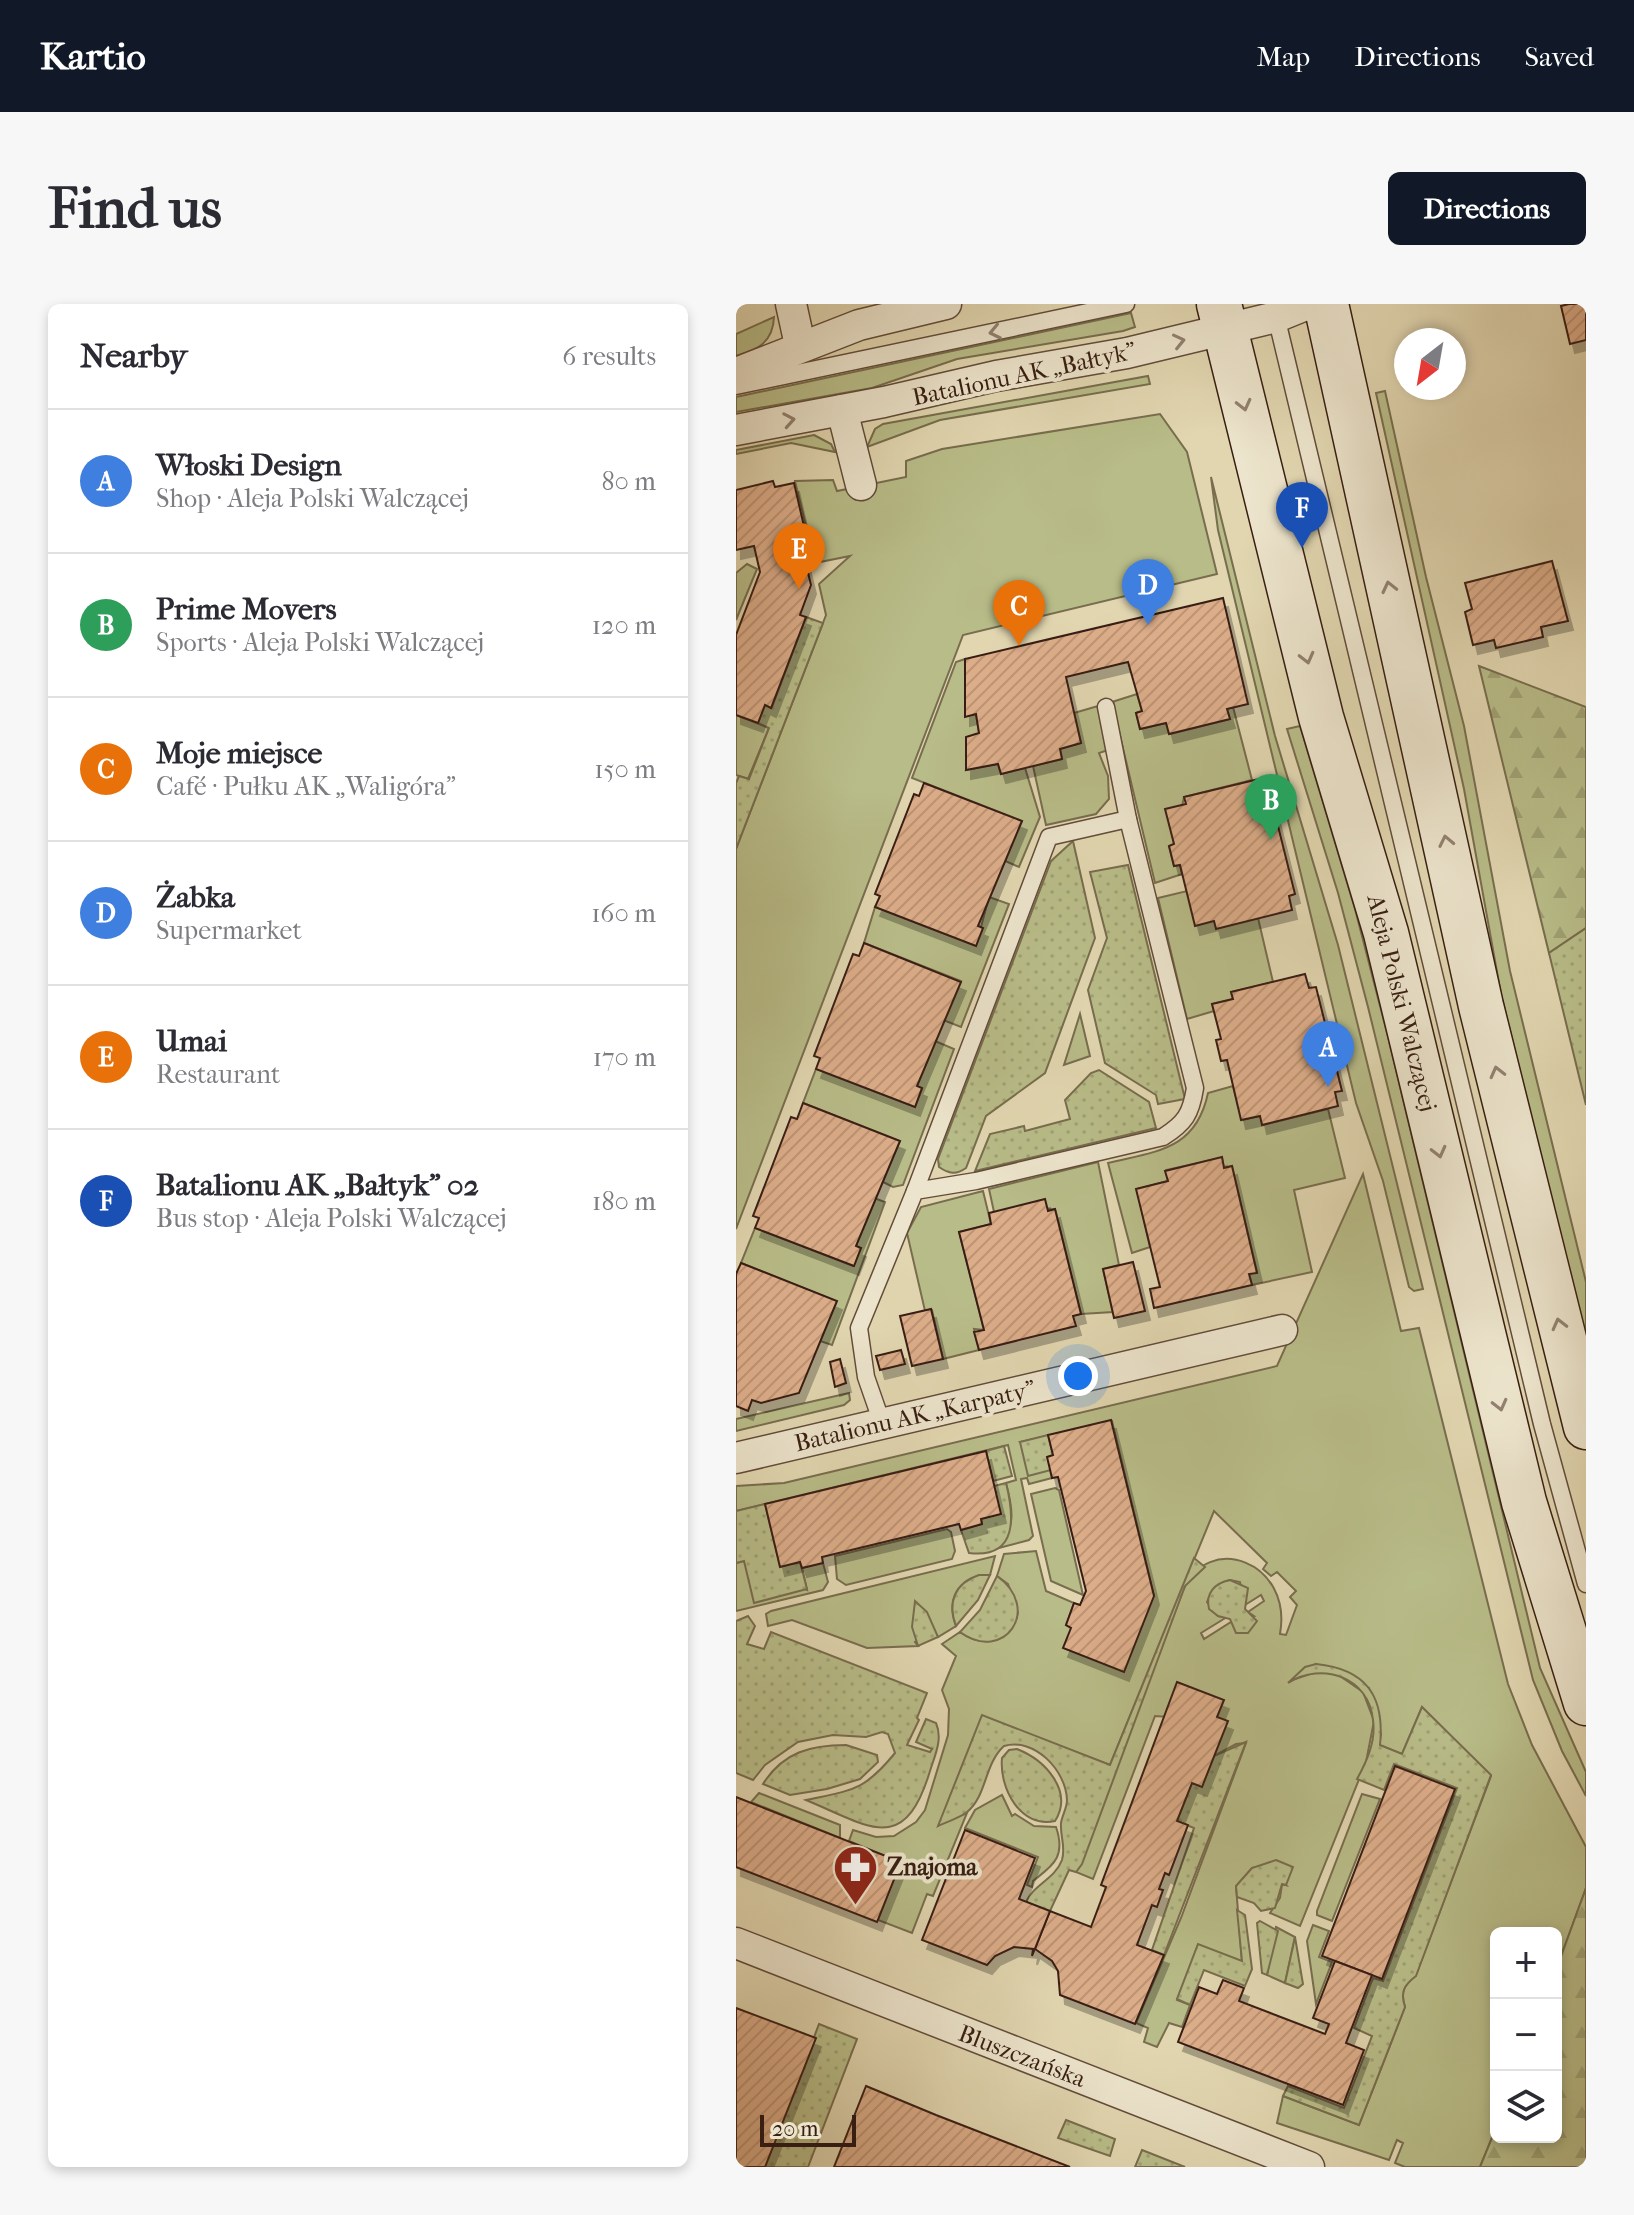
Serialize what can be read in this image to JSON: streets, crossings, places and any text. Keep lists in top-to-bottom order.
{
  "streets": {
    "main road": ["Aleja Polski Walczącej"],
    "street": ["Batalionu AK „Bałtyk”", "Batalionu AK „Karpaty”", "Bluszczańska"]
  },
  "crossings": [
    ["Batalionu AK „Bałtyk”", "Aleja Polski Walczącej"]
  ],
  "places": {
    "pharmacy": ["Znajoma"]
  },
  "scale_bar": "20 m",
  "north": "bottom left",
  "page": {
    "header": "Kartio",
    "nav": ["Map", "Directions", "Saved"],
    "buttons": "Directions",
    "title": "Find us",
    "heading": ["Nearby", "6 results"],
    "list": [
      {
        "mark": "A",
        "name": "Włoski Design",
        "note": "Shop · Aleja Polski Walczącej",
        "value": "80 m"
      },
      {
        "mark": "B",
        "name": "Prime Movers",
        "note": "Sports · Aleja Polski Walczącej",
        "value": "120 m"
      },
      {
        "mark": "C",
        "name": "Moje miejsce",
        "note": "Café · Pułku AK „Waligóra”",
        "value": "150 m"
      },
      {
        "mark": "D",
        "name": "Żabka",
        "note": "Supermarket",
        "value": "160 m"
      },
      {
        "mark": "E",
        "name": "Umai",
        "note": "Restaurant",
        "value": "170 m"
      },
      {
        "mark": "F",
        "name": "Batalionu AK „Bałtyk” 02",
        "note": "Bus stop · Aleja Polski Walczącej",
        "value": "180 m"
      }
    ],
    "pins": [
      "F",
      "E",
      "D",
      "C",
      "B",
      "A"
    ],
    "map_buttons": ["+", "−"],
    "scale": "20 m"
  }
}
